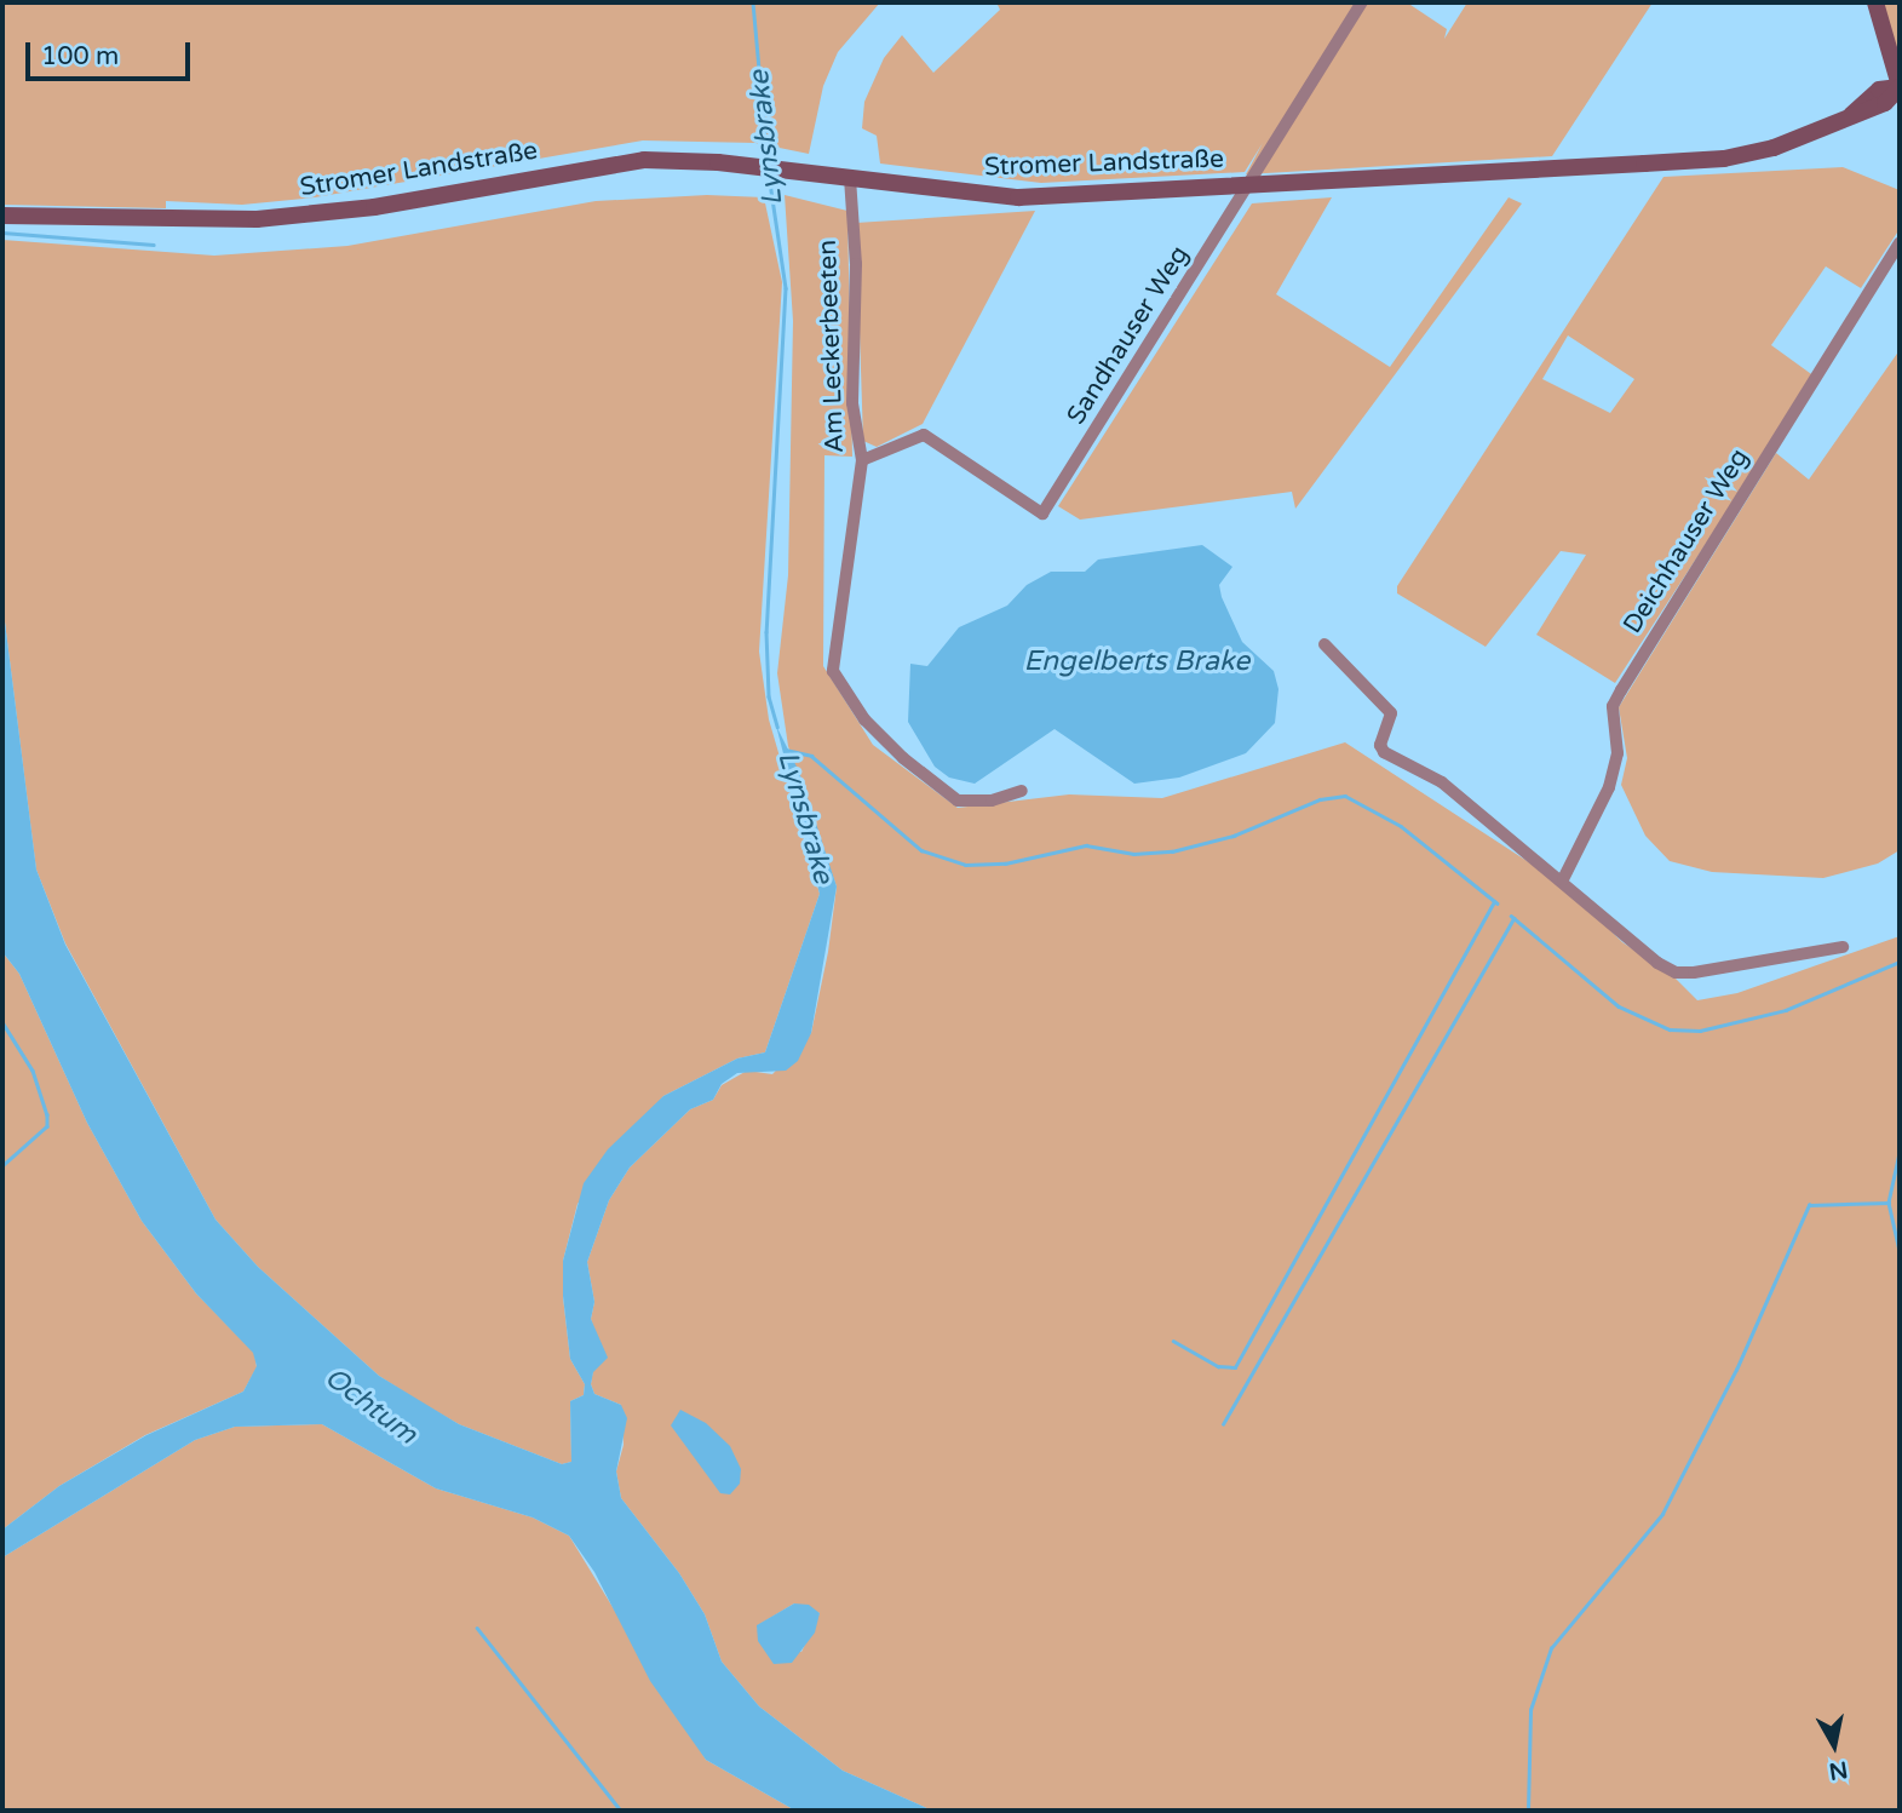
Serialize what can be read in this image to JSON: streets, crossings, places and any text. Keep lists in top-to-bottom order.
{
  "streets": {
    "main road": ["Stromer Landstraße"],
    "street": ["Sandhauser Weg", "Am Leckerbeeten", "Deichhauser Weg"]
  },
  "crossings": [
    ["Stromer Landstraße", "Sandhauser Weg"],
    ["Stromer Landstraße", "Am Leckerbeeten"],
    ["Sandhauser Weg", "Am Leckerbeeten"]
  ],
  "water": ["Lynsbrake", "Engelberts Brake", "Ochtum"],
  "scale_bar": "100 m",
  "north": "bottom"
}
